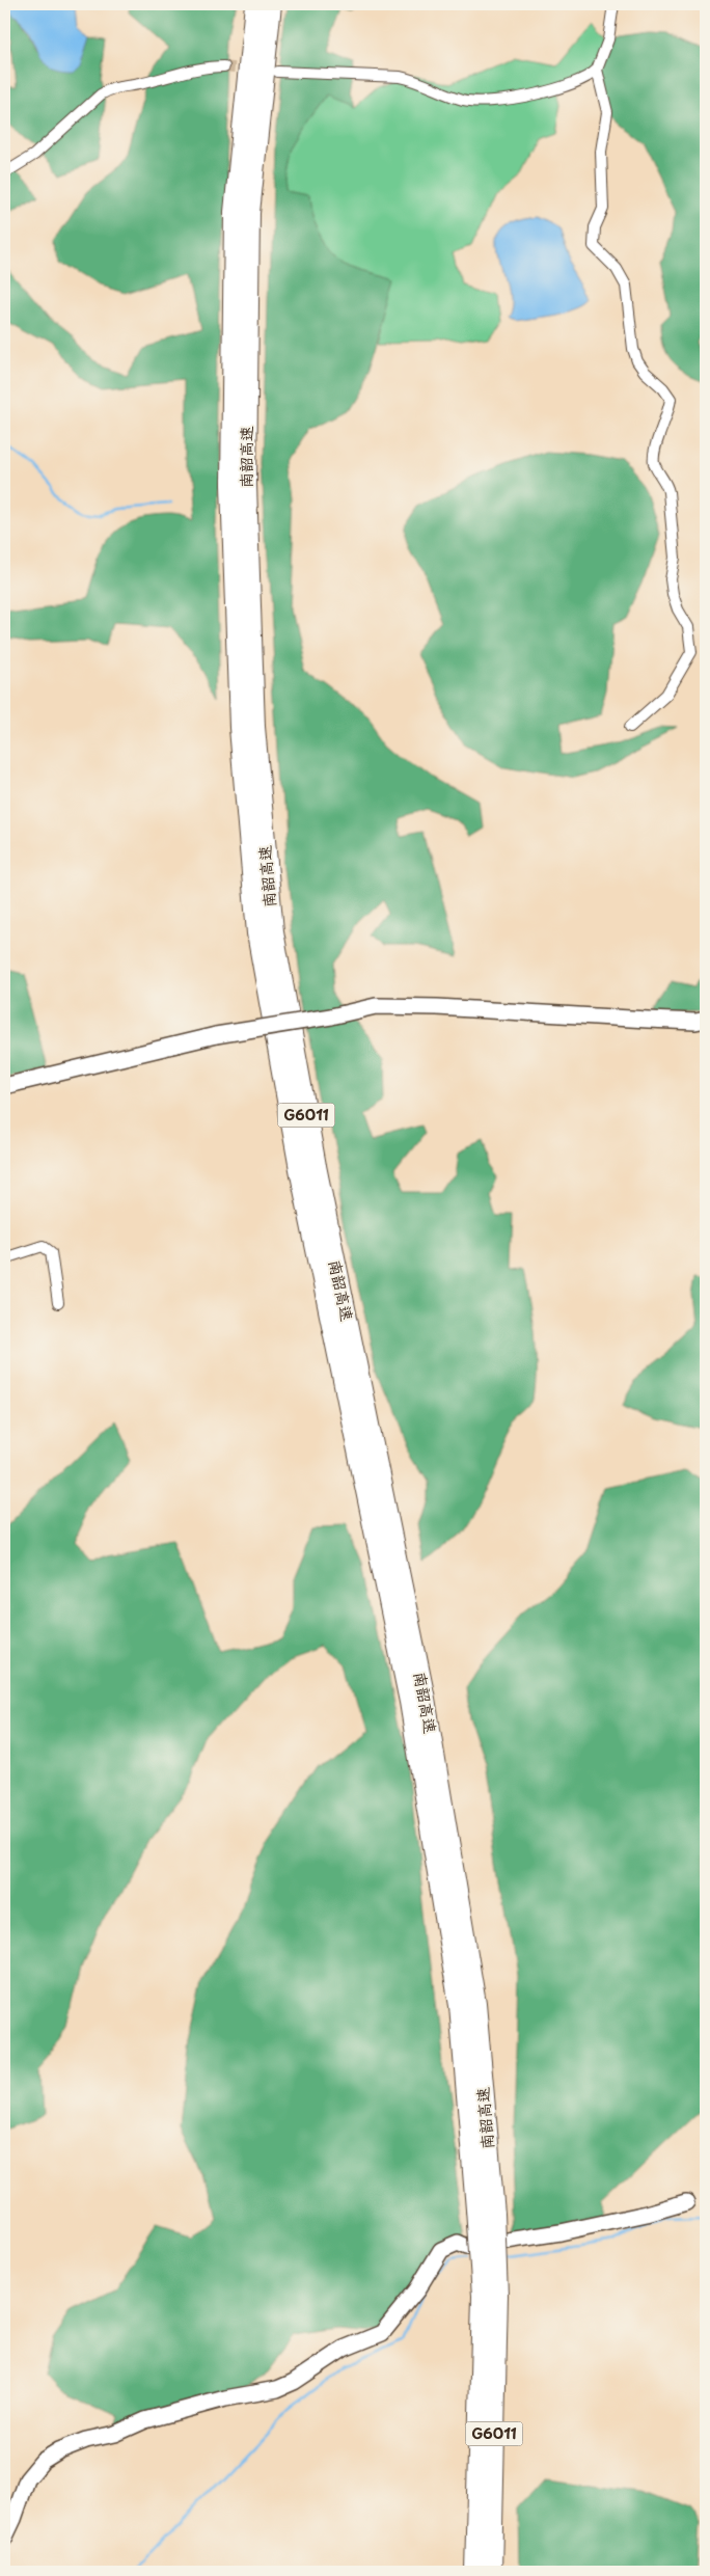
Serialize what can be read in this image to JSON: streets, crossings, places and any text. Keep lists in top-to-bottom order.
{
  "streets": {
    "highway": ["南韶高速", "G6011"]
  }
}
